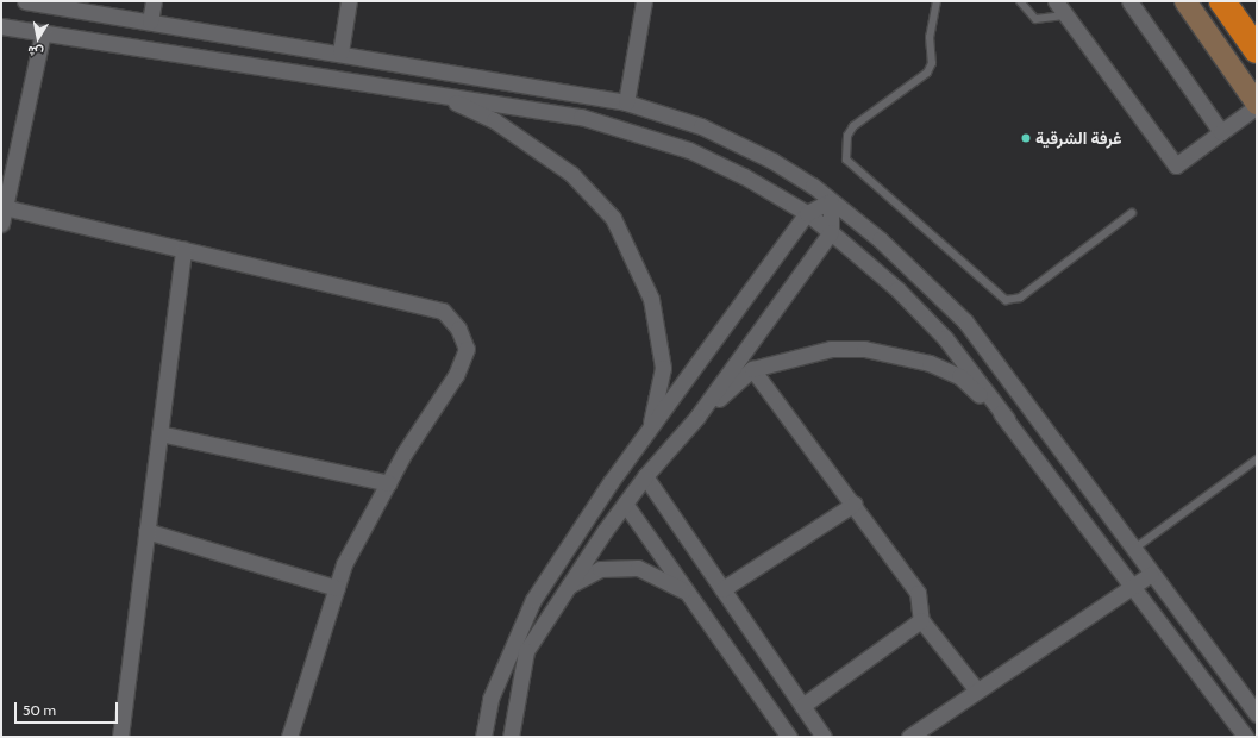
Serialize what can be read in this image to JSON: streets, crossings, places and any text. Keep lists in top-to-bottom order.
{
  "places": ["غرفة الشرقية"],
  "scale_bar": "50 m",
  "north": "bottom"
}
